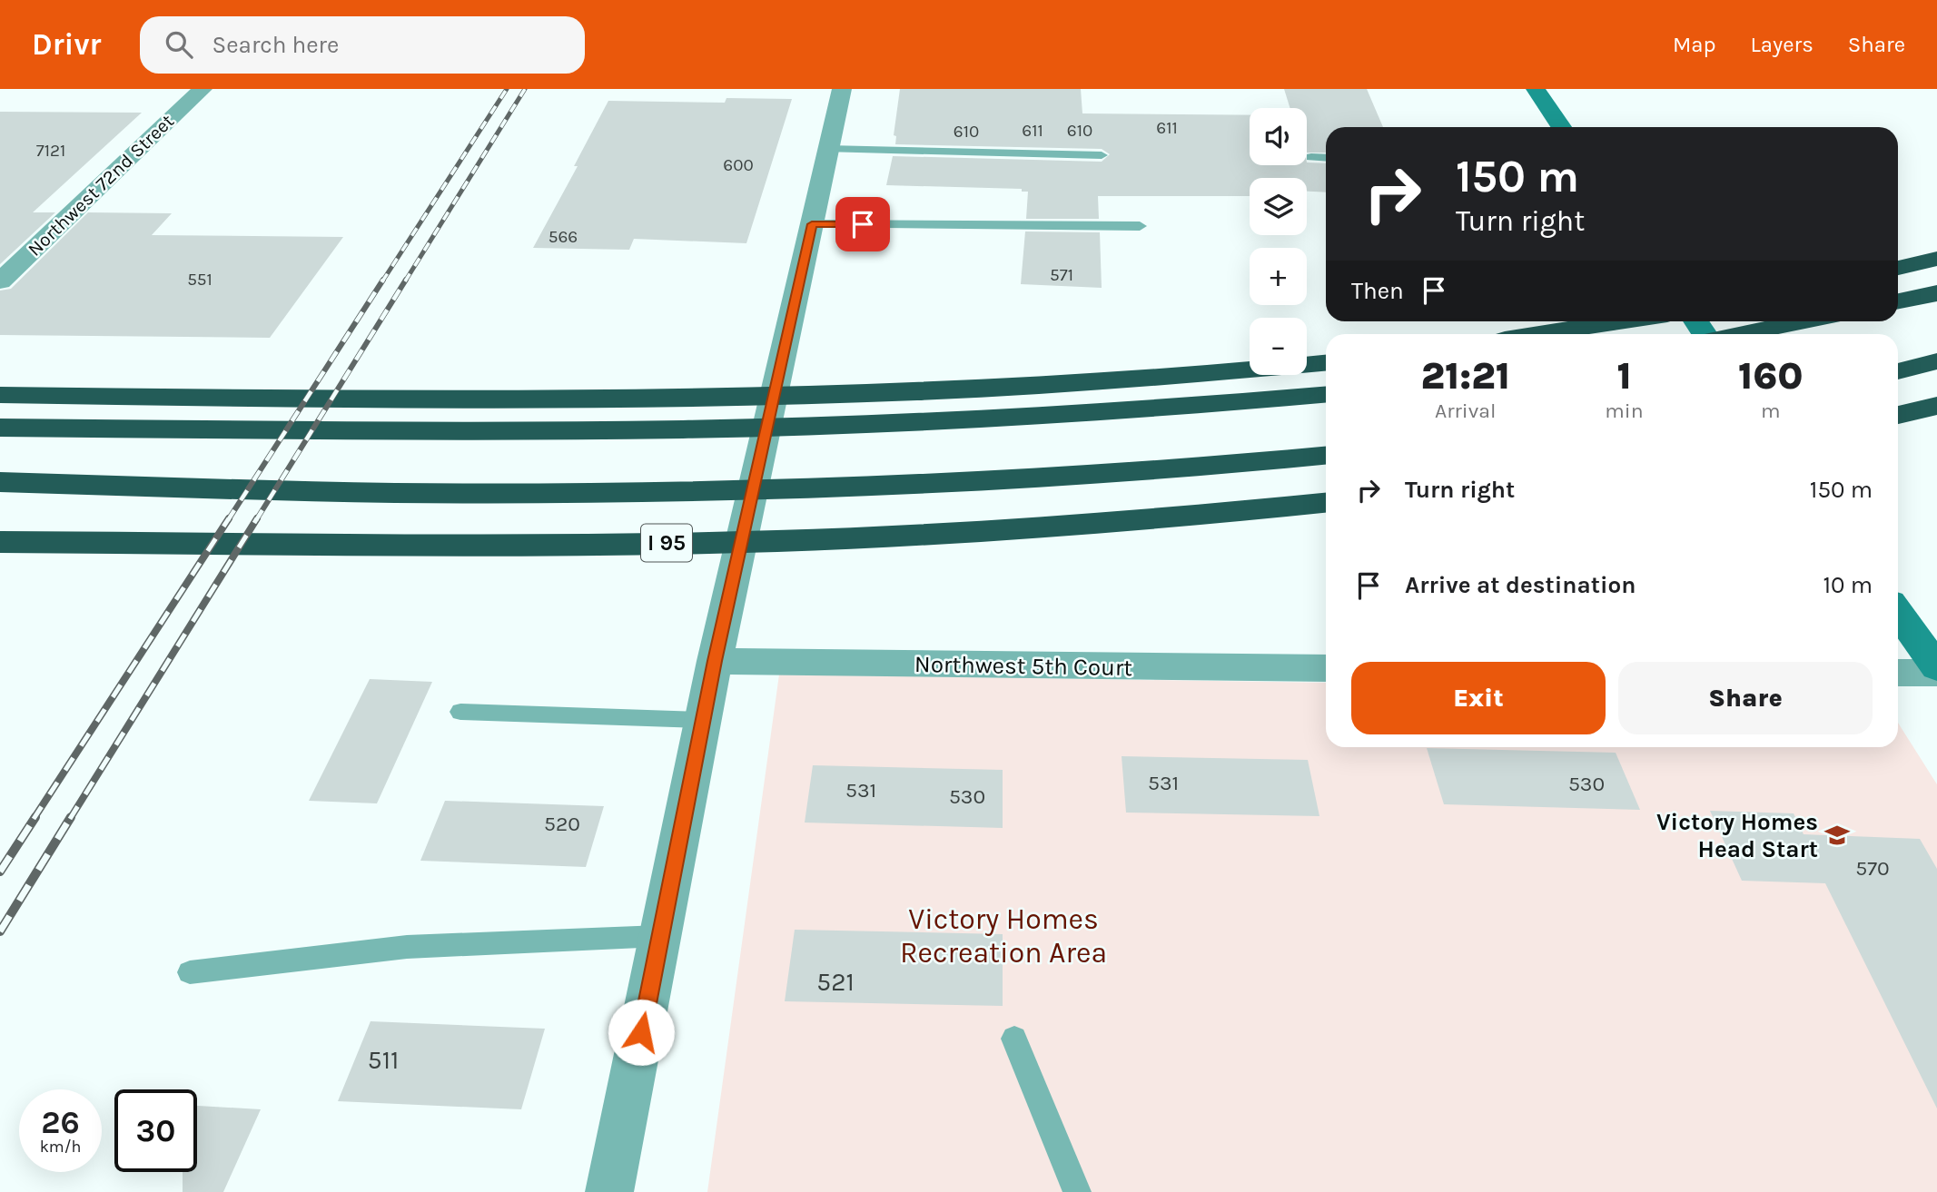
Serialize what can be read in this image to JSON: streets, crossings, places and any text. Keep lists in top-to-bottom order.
{
  "streets": {
    "highway": ["I 95"],
    "street": ["Northwest 72nd Street", "Northwest 5th Court"]
  },
  "parks": ["Victory Homes Recreation Area"],
  "places": {
    "school or university": ["Victory Homes Head Start"]
  },
  "house_numbers": [
    "611",
    "611",
    "610",
    "610",
    "7121",
    "600",
    "566",
    "571",
    "551",
    "531",
    "530",
    "531",
    "530",
    "520",
    "570",
    "521",
    "511"
  ],
  "page": {
    "header": "Drivr",
    "search": "Search here",
    "nav": ["Map", "Layers", "Share"],
    "map_buttons": ["+", "−"],
    "turn": ["150 m", "Turn right"],
    "then": "Then",
    "eta": [
      "21:21",
      "Arrival",
      "1",
      "min",
      "160",
      "m"
    ],
    "list": [
      {
        "name": "Turn right",
        "value": "150 m"
      },
      {
        "name": "Arrive at destination",
        "value": "10 m"
      }
    ],
    "buttons": ["Exit", "Share"],
    "speed": "26 km/h",
    "limit": "30"
  }
}
